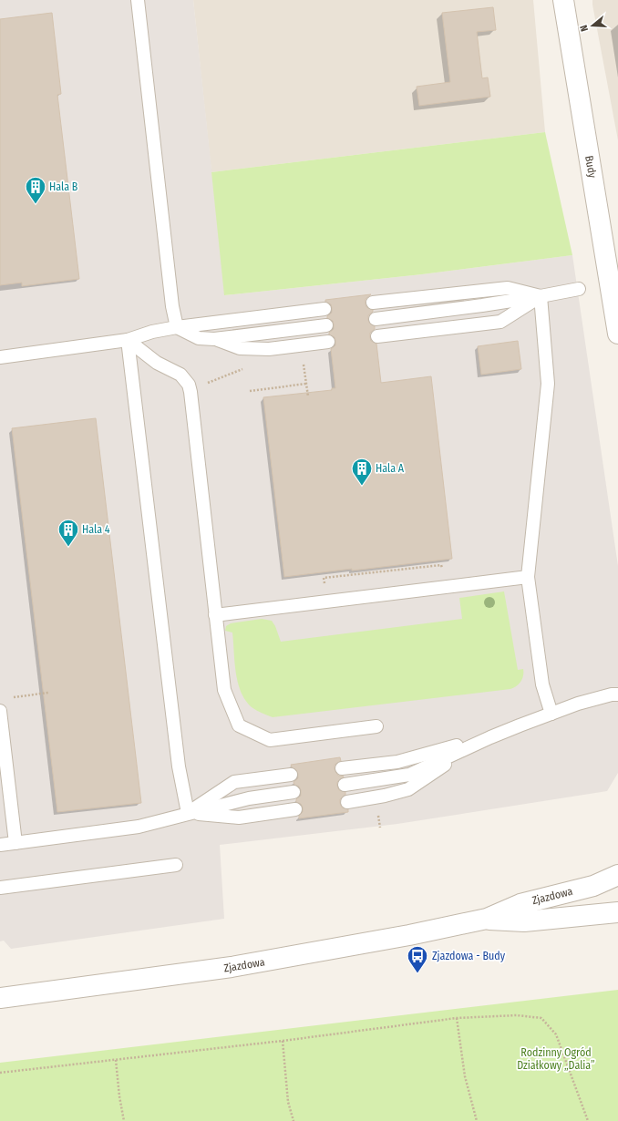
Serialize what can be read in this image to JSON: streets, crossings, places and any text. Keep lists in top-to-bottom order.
{
  "streets": {
    "street": ["Budy", "Zjazdowa"]
  },
  "parks": ["Rodzinny Ogród Działkowy „Dalia”"],
  "places": {
    "building": ["Hala B", "Hala A", "Hala 4"],
    "bus stop": ["Zjazdowa - Budy"]
  },
  "north": "left"
}
